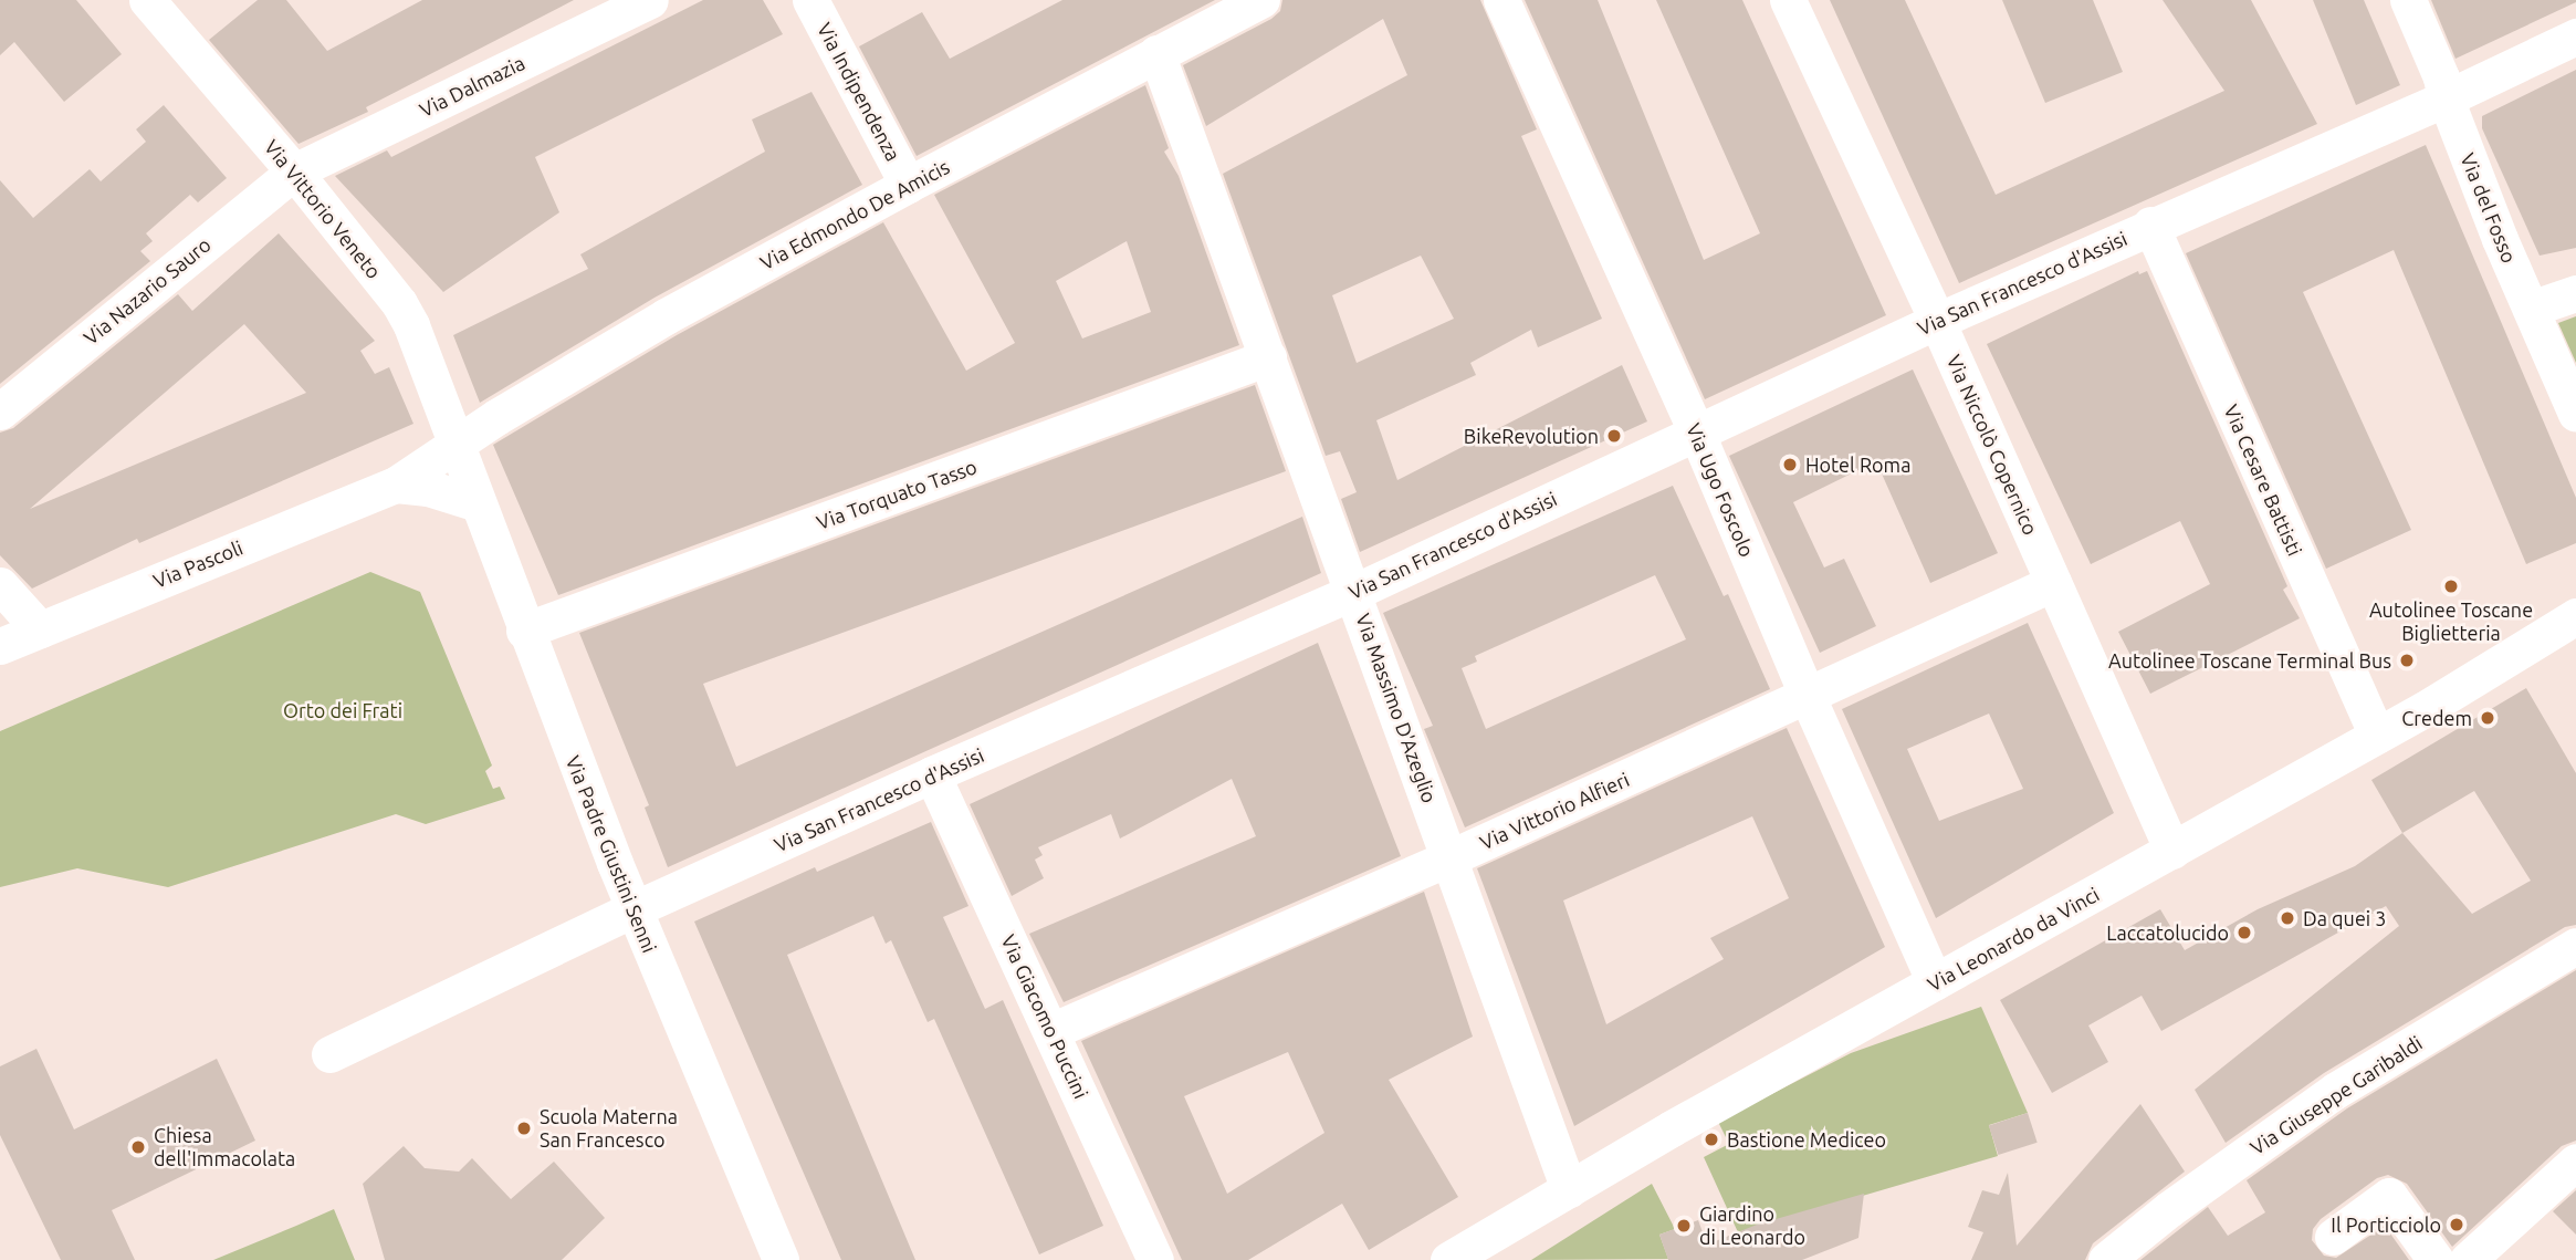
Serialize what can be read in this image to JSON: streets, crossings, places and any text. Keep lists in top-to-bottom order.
{
  "streets": {
    "street": [
      "Via Dalmazia",
      "Via Indipendenza",
      "Via del Fosso",
      "Via Vittorio Veneto",
      "Via Edmondo De Amicis",
      "Via San Francesco d'Assisi",
      "Via Nazario Sauro",
      "Via Niccolò Copernico",
      "Via Cesare Battisti",
      "Via Ugo Foscolo",
      "Via Torquato Tasso",
      "Via Pascoli",
      "Via Massimo D'Azeglio",
      "Via Vittorio Alfieri",
      "Via Padre Giustini Senni",
      "Via Leonardo da Vinci",
      "Via Giacomo Puccini",
      "Via Giuseppe Garibaldi"
    ]
  },
  "crossings": [
    ["Via Dalmazia", "Via Vittorio Veneto"],
    ["Via Dalmazia", "Via Nazario Sauro"],
    ["Via Indipendenza", "Via Edmondo De Amicis"],
    ["Via del Fosso", "Via San Francesco d'Assisi"],
    ["Via Vittorio Veneto", "Via Edmondo De Amicis"],
    ["Via Vittorio Veneto", "Via Nazario Sauro"],
    ["Via Vittorio Veneto", "Via Pascoli"],
    ["Via Vittorio Veneto", "Via Padre Giustini Senni"],
    ["Via Edmondo De Amicis", "Via Pascoli"],
    ["Via Edmondo De Amicis", "Via Massimo D'Azeglio"],
    ["Via Edmondo De Amicis", "Via Padre Giustini Senni"],
    ["Via San Francesco d'Assisi", "Via Niccolò Copernico"],
    ["Via San Francesco d'Assisi", "Via Cesare Battisti"],
    ["Via San Francesco d'Assisi", "Via Ugo Foscolo"],
    ["Via San Francesco d'Assisi", "Via Massimo D'Azeglio"],
    ["Via San Francesco d'Assisi", "Via Padre Giustini Senni"],
    ["Via San Francesco d'Assisi", "Via Giacomo Puccini"],
    ["Via Niccolò Copernico", "Via Vittorio Alfieri"],
    ["Via Niccolò Copernico", "Via Leonardo da Vinci"],
    ["Via Cesare Battisti", "Via Leonardo da Vinci"],
    ["Via Ugo Foscolo", "Via Vittorio Alfieri"],
    ["Via Ugo Foscolo", "Via Leonardo da Vinci"],
    ["Via Torquato Tasso", "Via Massimo D'Azeglio"],
    ["Via Torquato Tasso", "Via Padre Giustini Senni"],
    ["Via Pascoli", "Via Padre Giustini Senni"],
    ["Via Massimo D'Azeglio", "Via Vittorio Alfieri"],
    ["Via Massimo D'Azeglio", "Via Leonardo da Vinci"],
    ["Via Vittorio Alfieri", "Via Giacomo Puccini"]
  ],
  "parks": ["Orto dei Frati"],
  "places": [
    "BikeRevolution",
    "Hotel Roma",
    "Autolinee Toscane Biglietteria",
    "Autolinee Toscane Terminal Bus",
    "Credem",
    "Da quei 3",
    "Laccatolucido",
    "Scuola Materna San Francesco",
    "Bastione Mediceo",
    "Chiesa dell'Immacolata",
    "Il Porticciolo",
    "Giardino di Leonardo"
  ]
}
